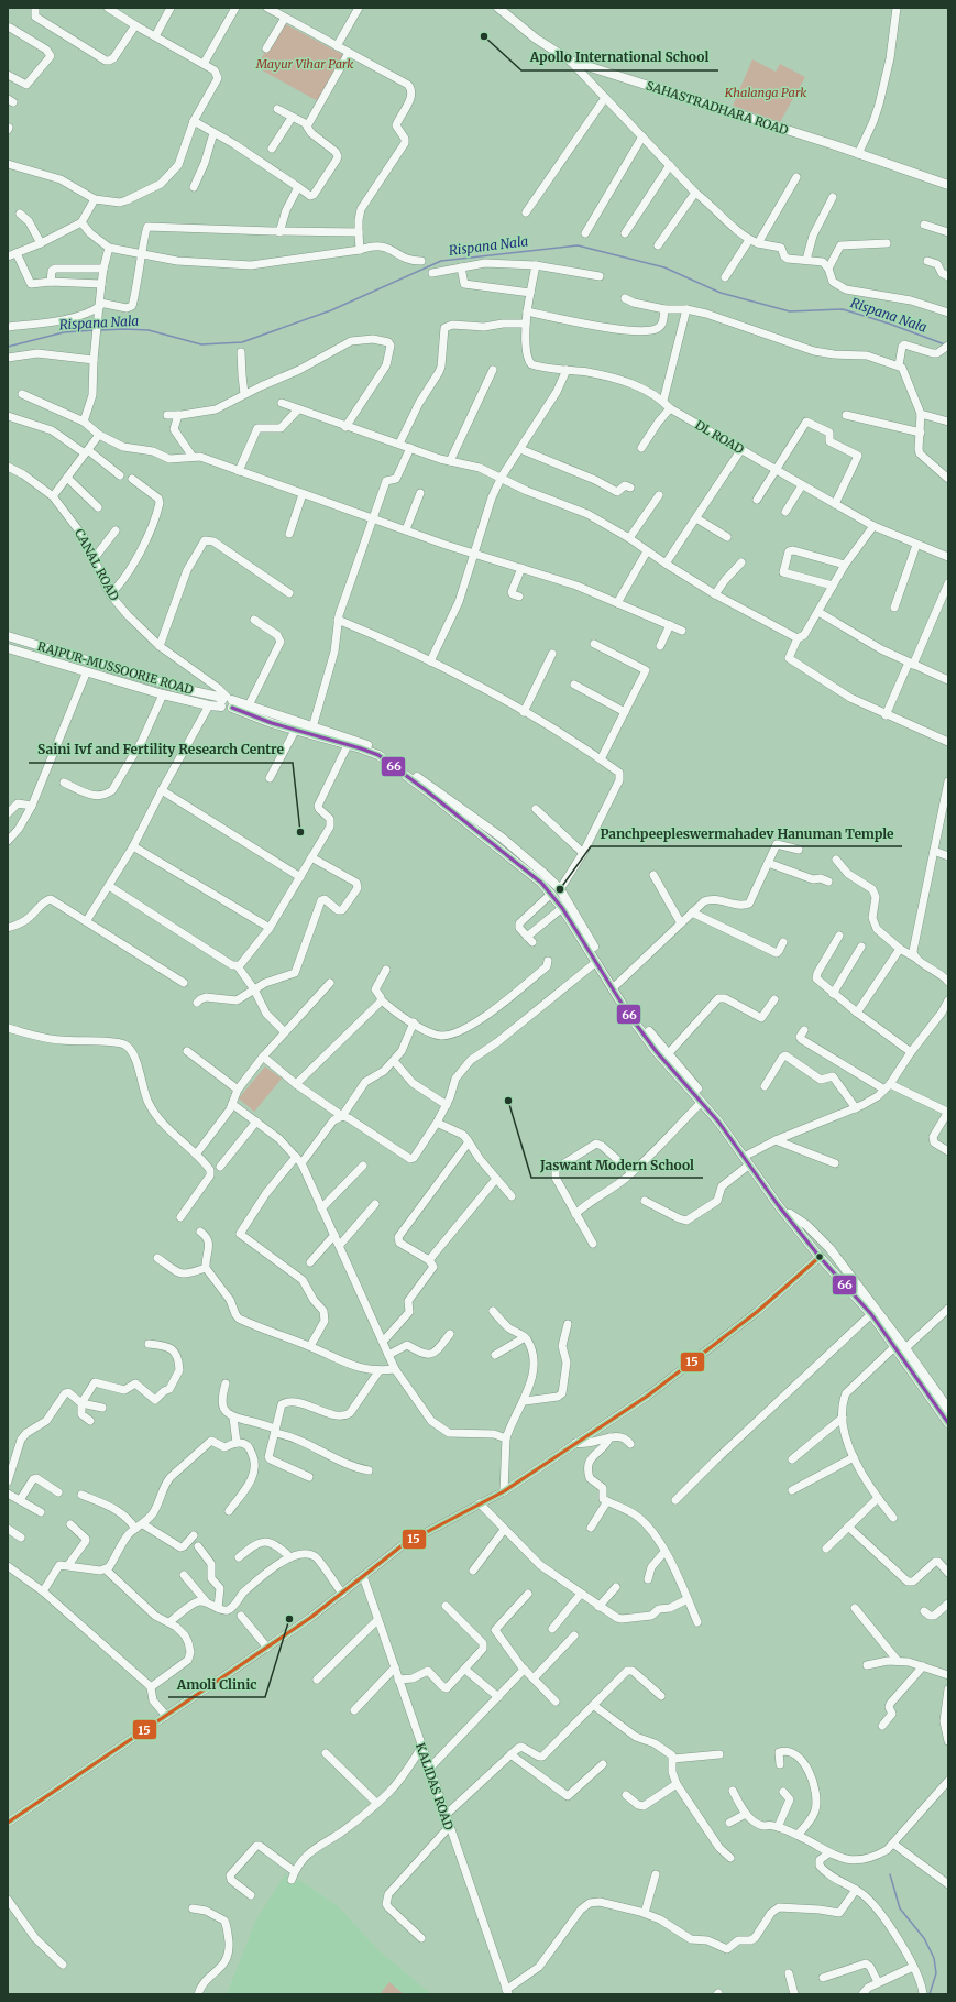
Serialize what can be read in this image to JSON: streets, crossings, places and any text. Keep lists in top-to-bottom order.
{
  "streets": {
    "main road": ["SAHASTRADHARA ROAD", "RAJPUR-MUSSOORIE ROAD"],
    "street": ["DL ROAD", "CANAL ROAD", "KALIDAS ROAD"]
  },
  "crossings": [
    ["CANAL ROAD", "RAJPUR-MUSSOORIE ROAD"]
  ],
  "water": ["Rispana Nala"],
  "parks": ["Mayur Vihar Park", "Khalanga Park"],
  "places": [
    "Apollo International School",
    "Saini Ivf and Fertility Research Centre",
    "Panchpeepleswermahadev Hanuman Temple",
    "Jaswant Modern School",
    "Amoli Clinic"
  ],
  "lines": ["transit line 66", "transit line 15"]
}
